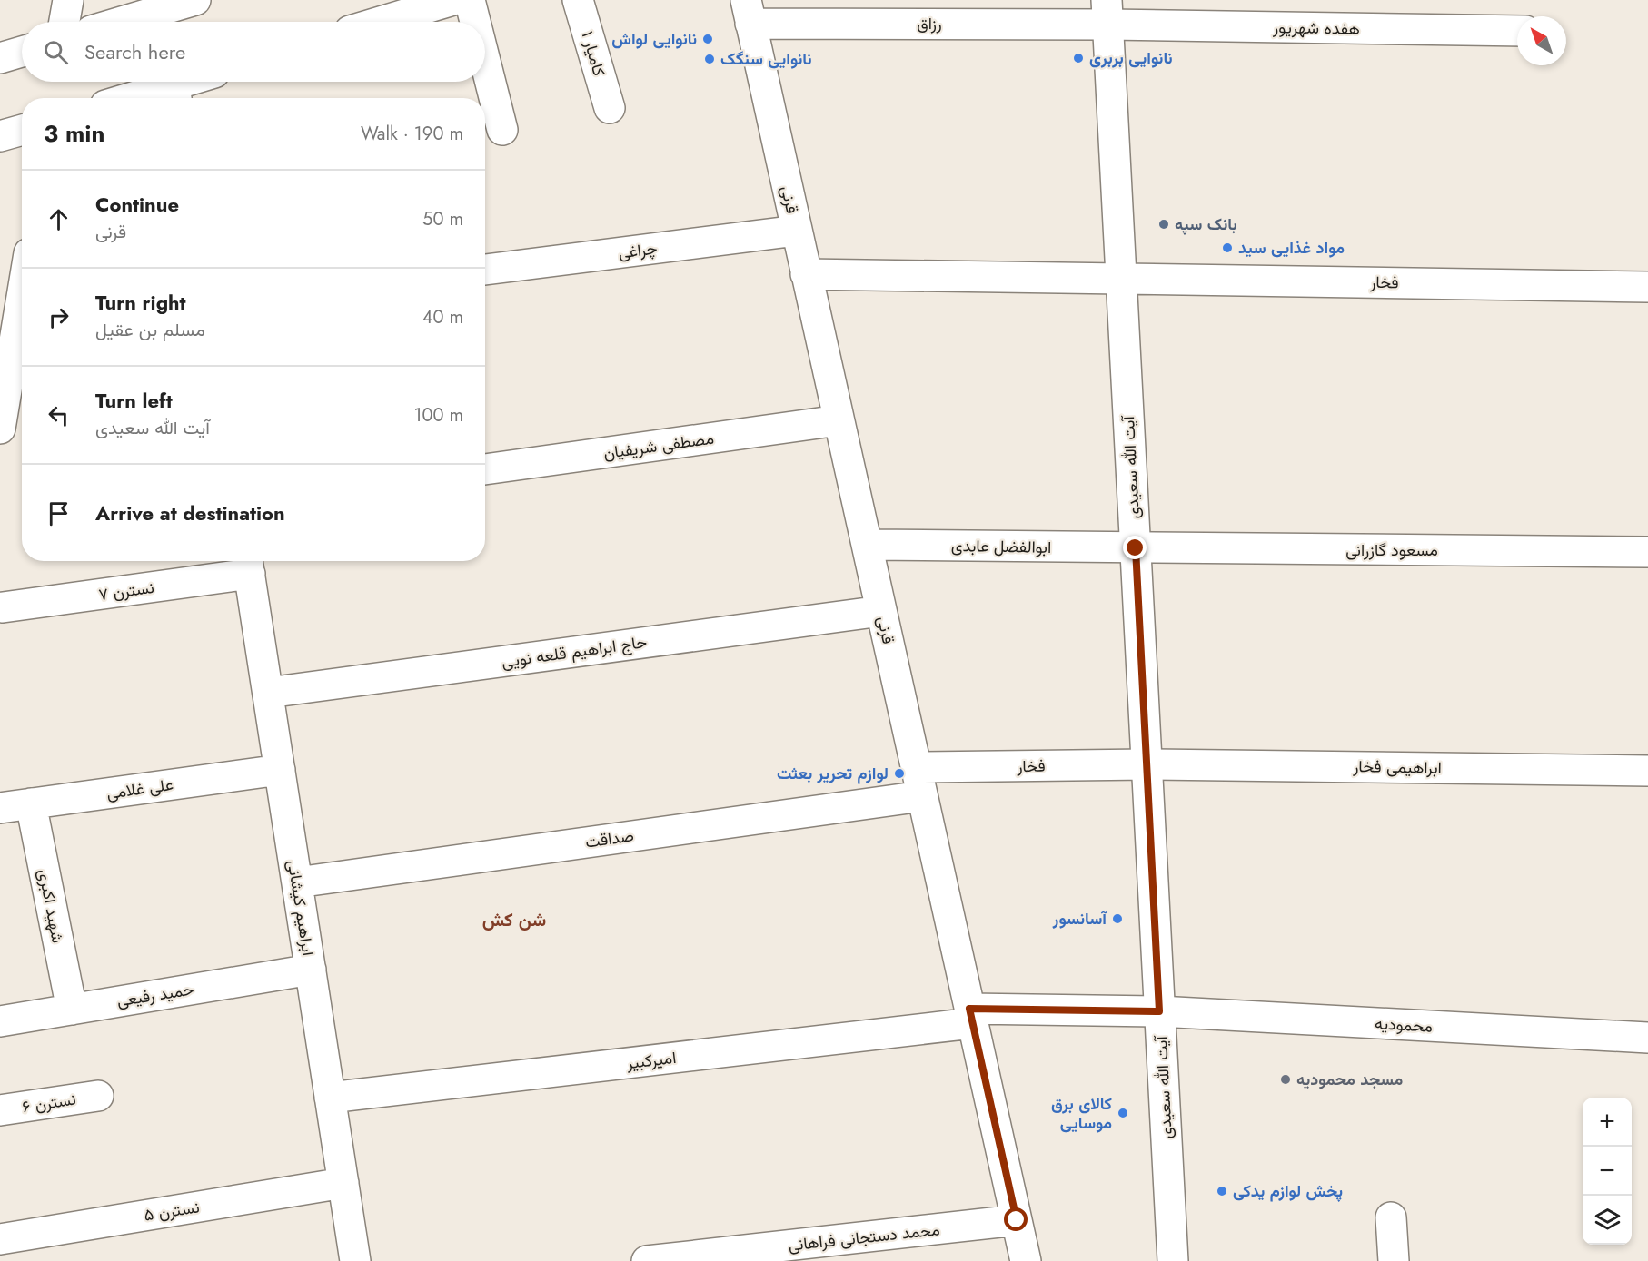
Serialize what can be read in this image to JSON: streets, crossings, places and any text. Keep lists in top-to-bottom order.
{
  "streets": {
    "street": [
      "رزاق",
      "هفده شهریور",
      "کامیار ۱",
      "قرنی",
      "چراغی",
      "فخار",
      "مصطفی شریفیان",
      "آیت الله سعیدی",
      "ابوالفضل عابدی",
      "مسعود گازرانی",
      "نسترن ۷",
      "حاج ابراهیم قلعه نویی",
      "ابراهیمی فخار",
      "علی غلامی",
      "صداقت",
      "شهید اکبری",
      "ابراهیم کیشانی",
      "حمید رفیعی",
      "محمودیه",
      "امیرکبیر",
      "نسترن ۶",
      "نسترن ۵",
      "محمد دستجانی فراهانی"
    ]
  },
  "crossings": [
    ["رزاق", "هفده شهریور"],
    ["رزاق", "قرنی"],
    ["رزاق", "آیت الله سعیدی"],
    ["هفده شهریور", "آیت الله سعیدی"],
    ["قرنی", "چراغی"],
    ["قرنی", "فخار"],
    ["قرنی", "مصطفی شریفیان"],
    ["قرنی", "ابوالفضل عابدی"],
    ["قرنی", "حاج ابراهیم قلعه نویی"],
    ["قرنی", "صداقت"],
    ["قرنی", "محمودیه"],
    ["قرنی", "امیرکبیر"],
    ["قرنی", "محمد دستجانی فراهانی"],
    ["فخار", "آیت الله سعیدی"],
    ["فخار", "ابراهیمی فخار"],
    ["آیت الله سعیدی", "ابوالفضل عابدی"],
    ["آیت الله سعیدی", "مسعود گازرانی"],
    ["آیت الله سعیدی", "ابراهیمی فخار"],
    ["آیت الله سعیدی", "محمودیه"],
    ["ابوالفضل عابدی", "مسعود گازرانی"],
    ["نسترن ۷", "ابراهیم کیشانی"],
    ["حاج ابراهیم قلعه نویی", "ابراهیم کیشانی"],
    ["علی غلامی", "شهید اکبری"],
    ["علی غلامی", "ابراهیم کیشانی"],
    ["صداقت", "ابراهیم کیشانی"],
    ["شهید اکبری", "حمید رفیعی"],
    ["ابراهیم کیشانی", "حمید رفیعی"],
    ["ابراهیم کیشانی", "امیرکبیر"],
    ["ابراهیم کیشانی", "نسترن ۵"],
    ["محمودیه", "امیرکبیر"]
  ],
  "districts": ["شن کش"],
  "places": [
    "نانوایی لواش",
    "نانوایی بربری",
    "نانوایی سنگک",
    "بانک سپه",
    "مواد غذایی سید",
    "لوازم تحریر بعثت",
    "آسانسور",
    "مسجد محمودیه",
    "کالای برق موسایی",
    "پخش لوازم یدکی"
  ],
  "north": "top left",
  "page": {
    "search": "Search here",
    "heading": ["3 min", "Walk · 190 m"],
    "list": [
      ["Continue", "قرنی", "50 m"],
      ["Turn right", "مسلم بن عقیل", "40 m"],
      ["Turn left", "آیت الله سعیدی", "100 m"],
      "Arrive at destination"
    ],
    "map_buttons": ["+", "−"]
  }
}
